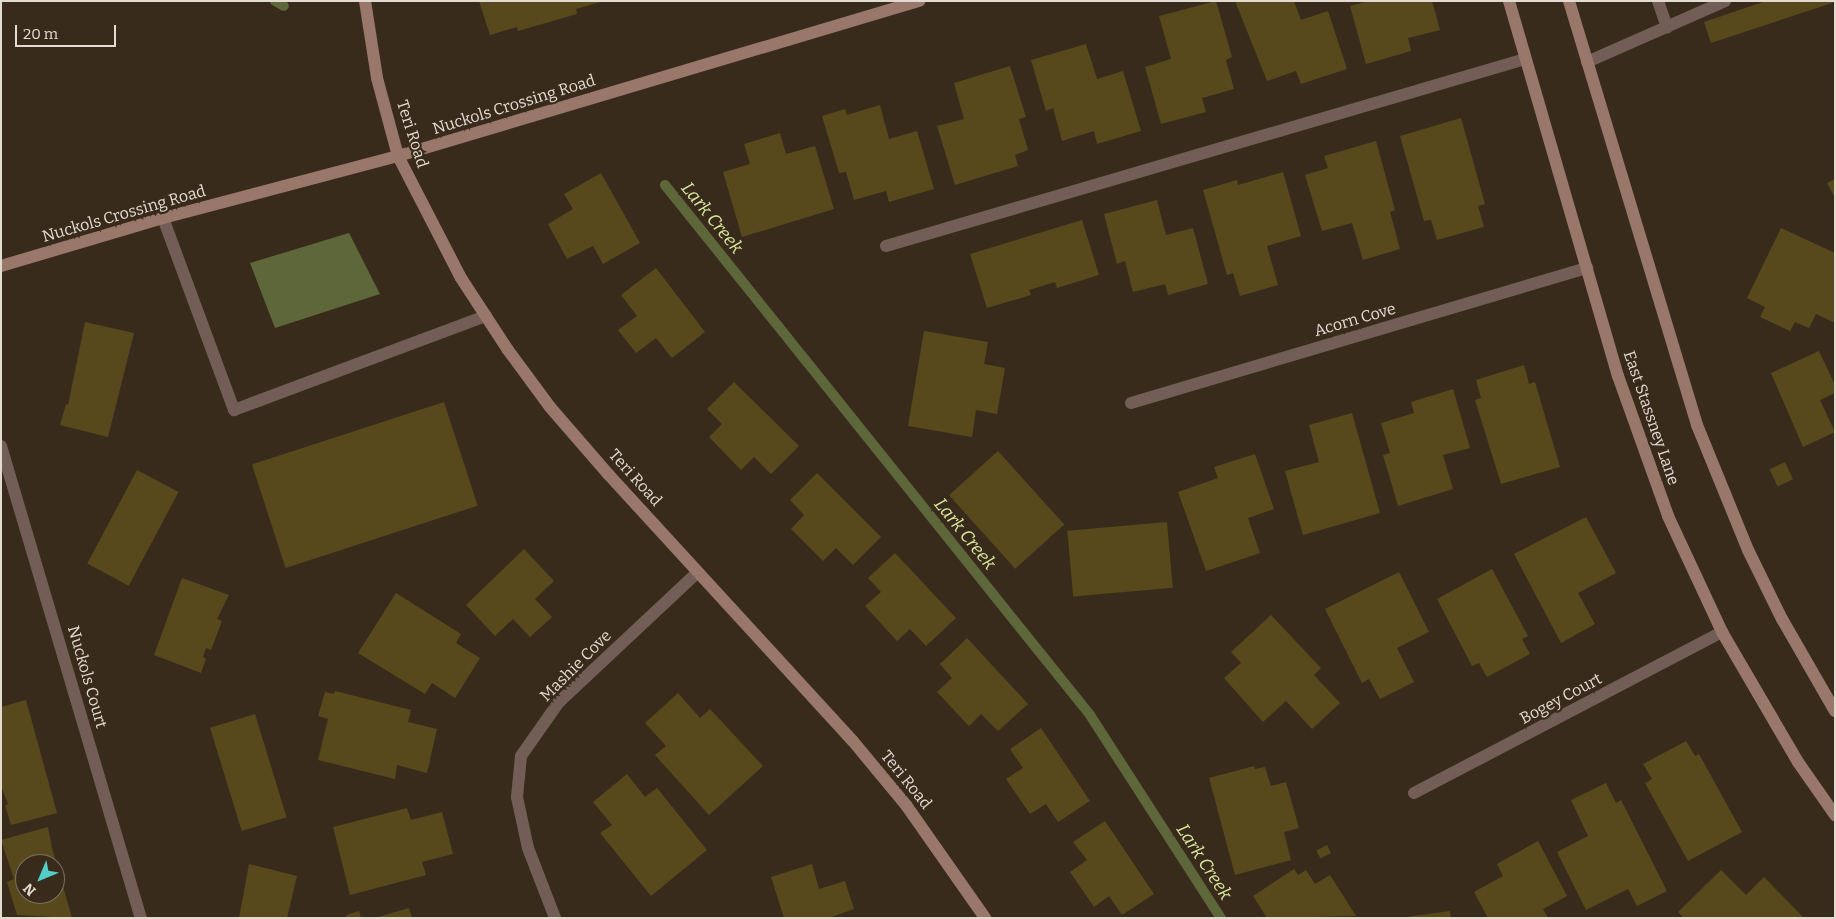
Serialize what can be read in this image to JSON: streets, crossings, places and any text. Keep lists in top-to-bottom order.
{
  "streets": {
    "street": [
      "Nuckols Crossing Road",
      "Teri Road",
      "Acorn Cove",
      "East Stassney Lane",
      "Mashie Cove",
      "Nuckols Court",
      "Bogey Court"
    ]
  },
  "crossings": [
    ["Nuckols Crossing Road", "Teri Road"],
    ["Teri Road", "Mashie Cove"],
    ["Acorn Cove", "East Stassney Lane"],
    ["East Stassney Lane", "Bogey Court"]
  ],
  "water": ["Lark Creek"],
  "scale_bar": "20 m",
  "north": "bottom left"
}
